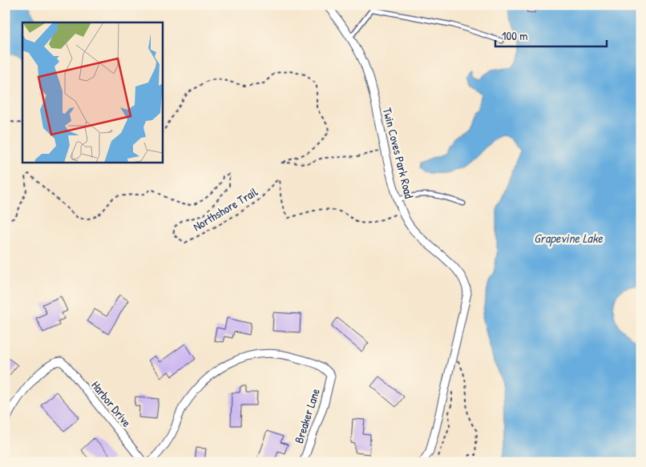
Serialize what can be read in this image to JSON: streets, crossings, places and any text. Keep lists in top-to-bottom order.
{
  "streets": {
    "street": ["Twin Coves Park Road", "Harbor Drive", "Breaker Lane"],
    "path": ["Northshore Trail"]
  },
  "crossings": [
    ["Twin Coves Park Road", "Northshore Trail"]
  ],
  "water": ["Grapevine Lake"],
  "scale_bar": "100 m"
}
